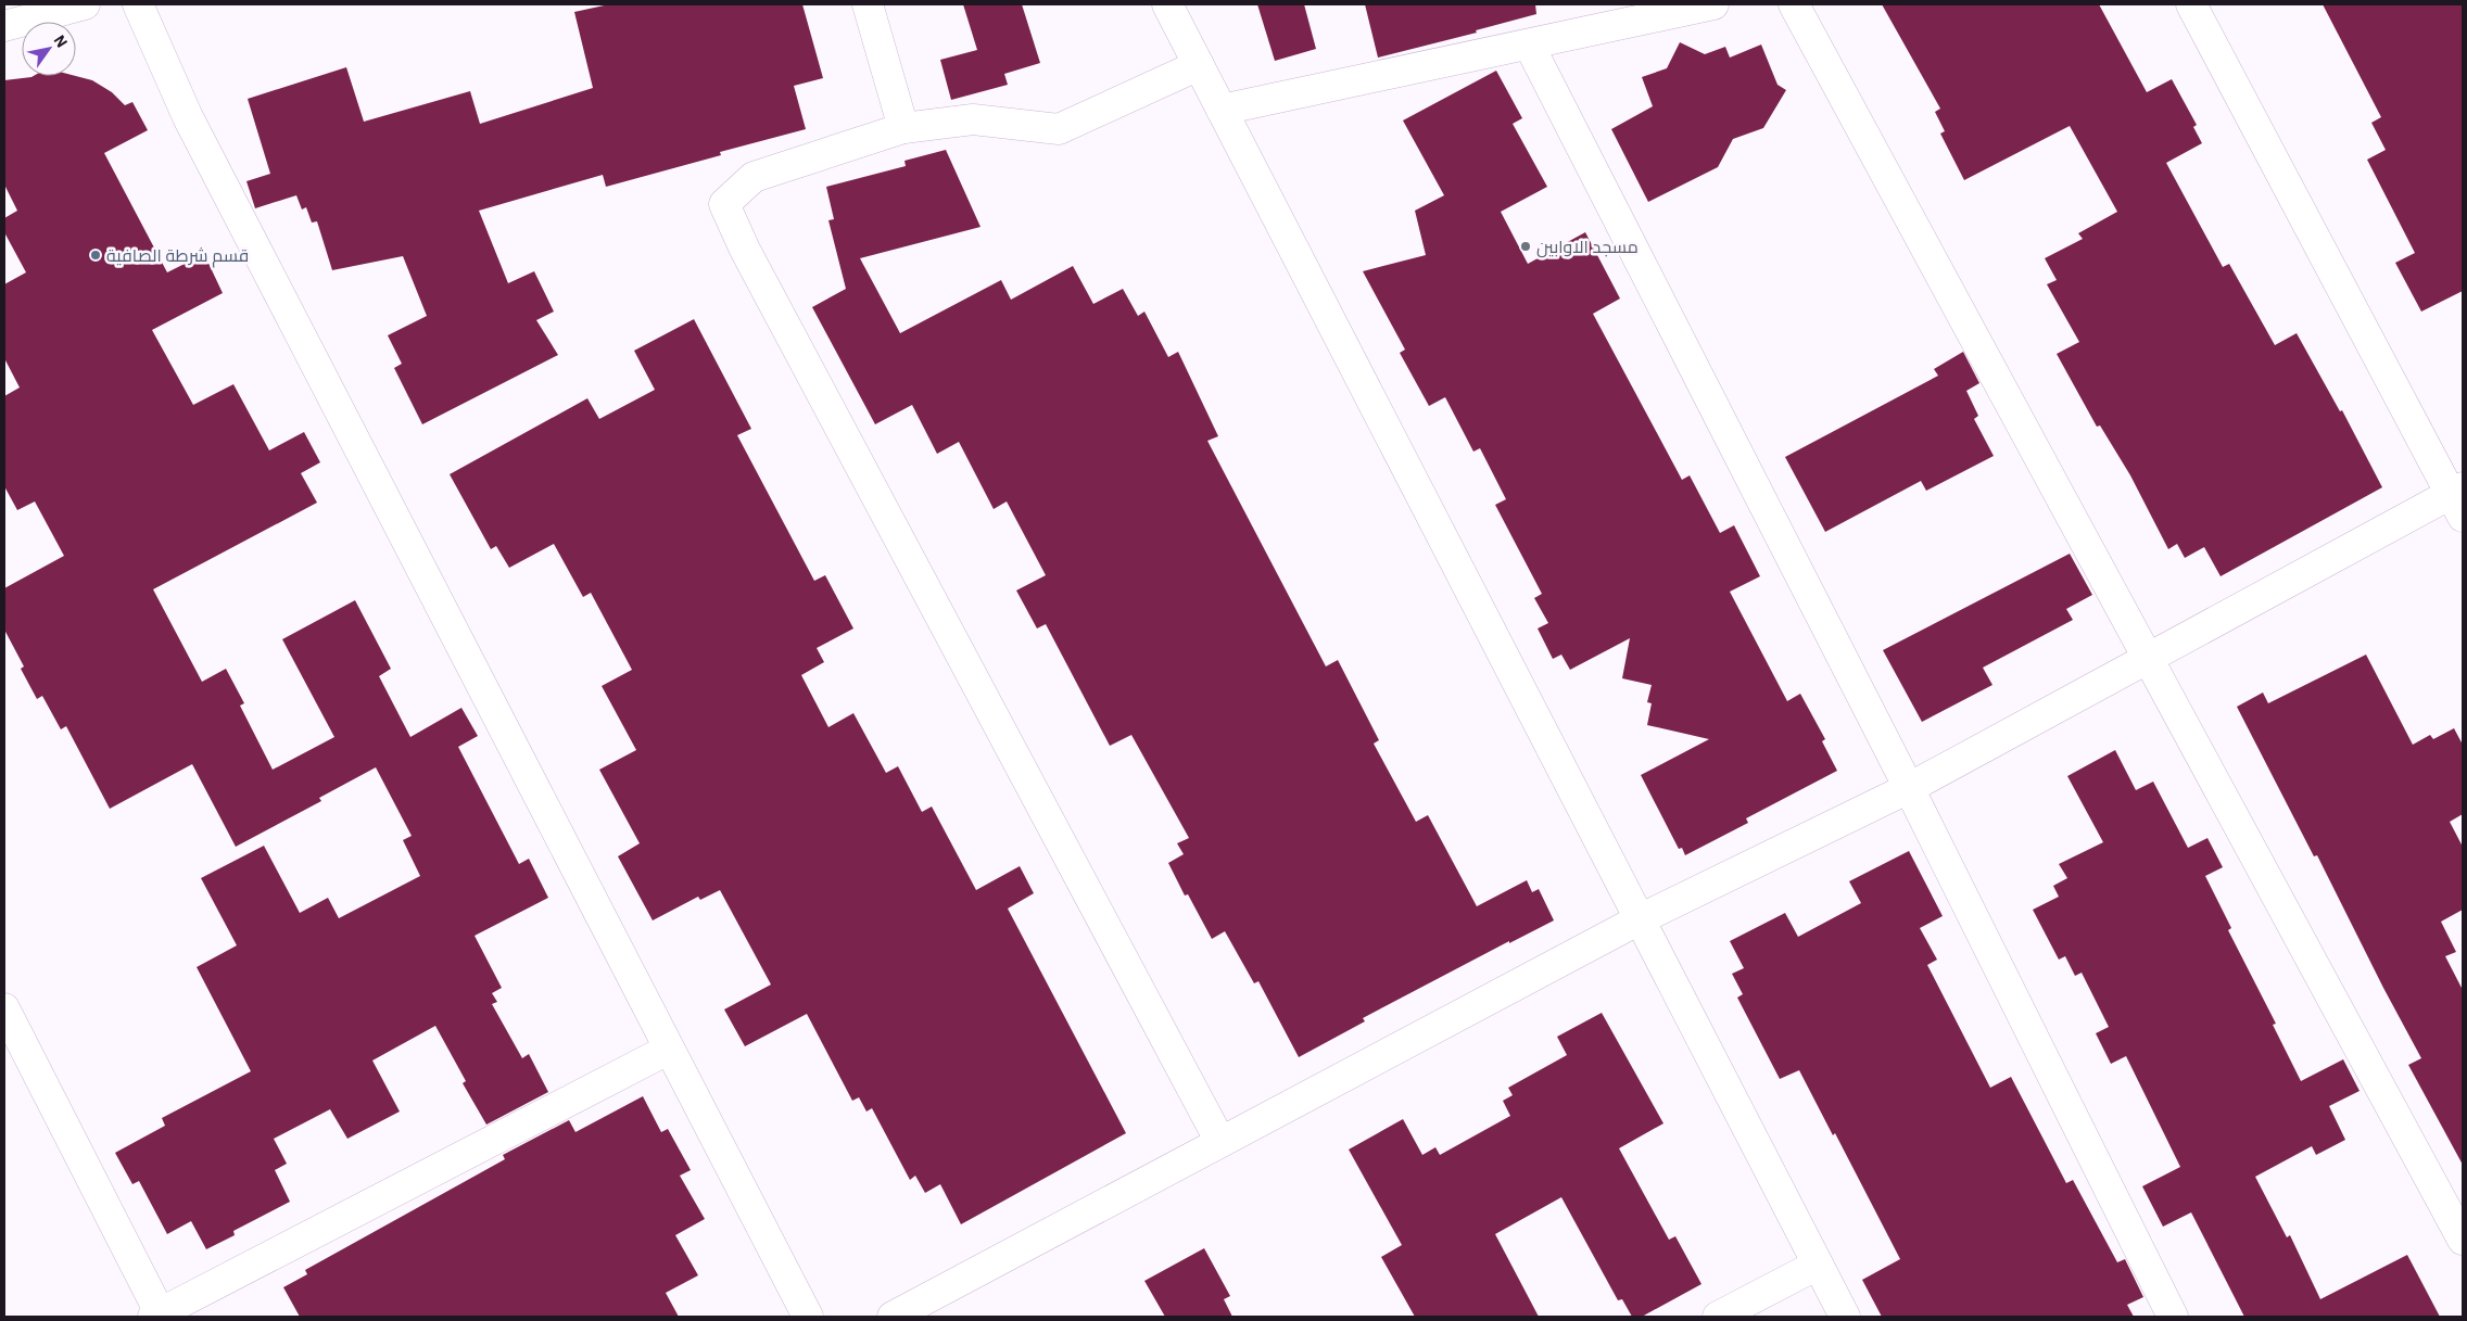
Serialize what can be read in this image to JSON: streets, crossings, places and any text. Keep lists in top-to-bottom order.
{
  "places": ["مسجد الاوابين", "قسم شرطة الصافية"],
  "north": "top right"
}
